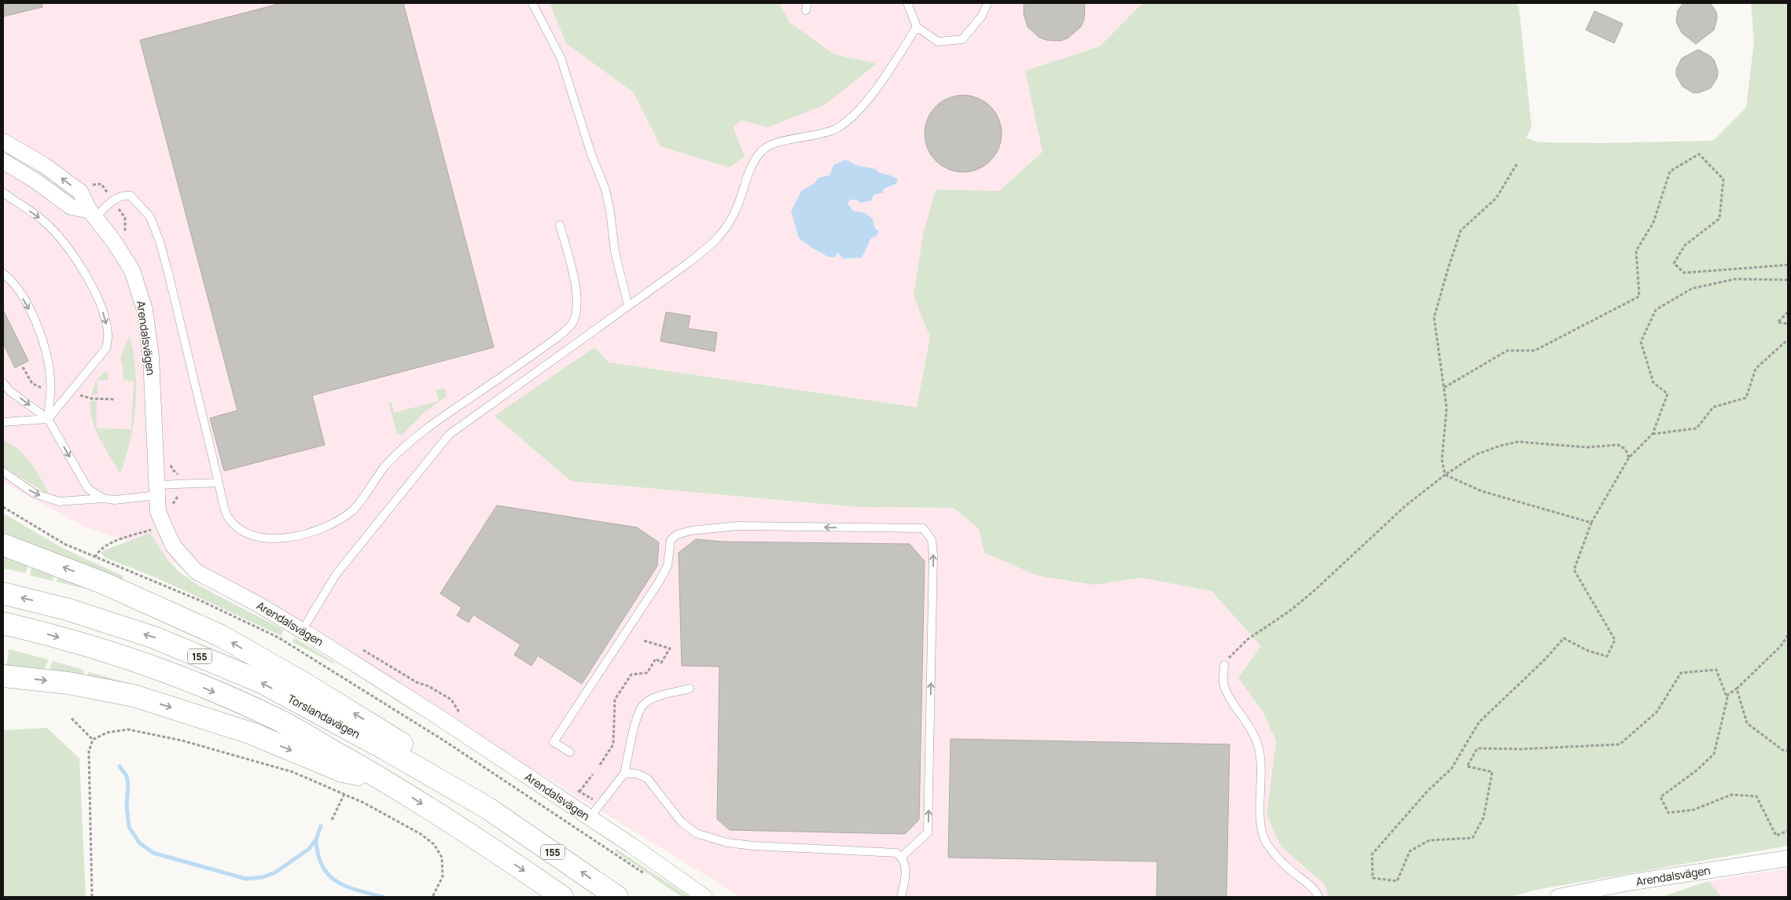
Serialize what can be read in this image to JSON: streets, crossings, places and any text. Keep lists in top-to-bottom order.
{
  "streets": {
    "main road": ["155", "Torslandavägen"],
    "street": ["Arendalsvägen"]
  }
}
